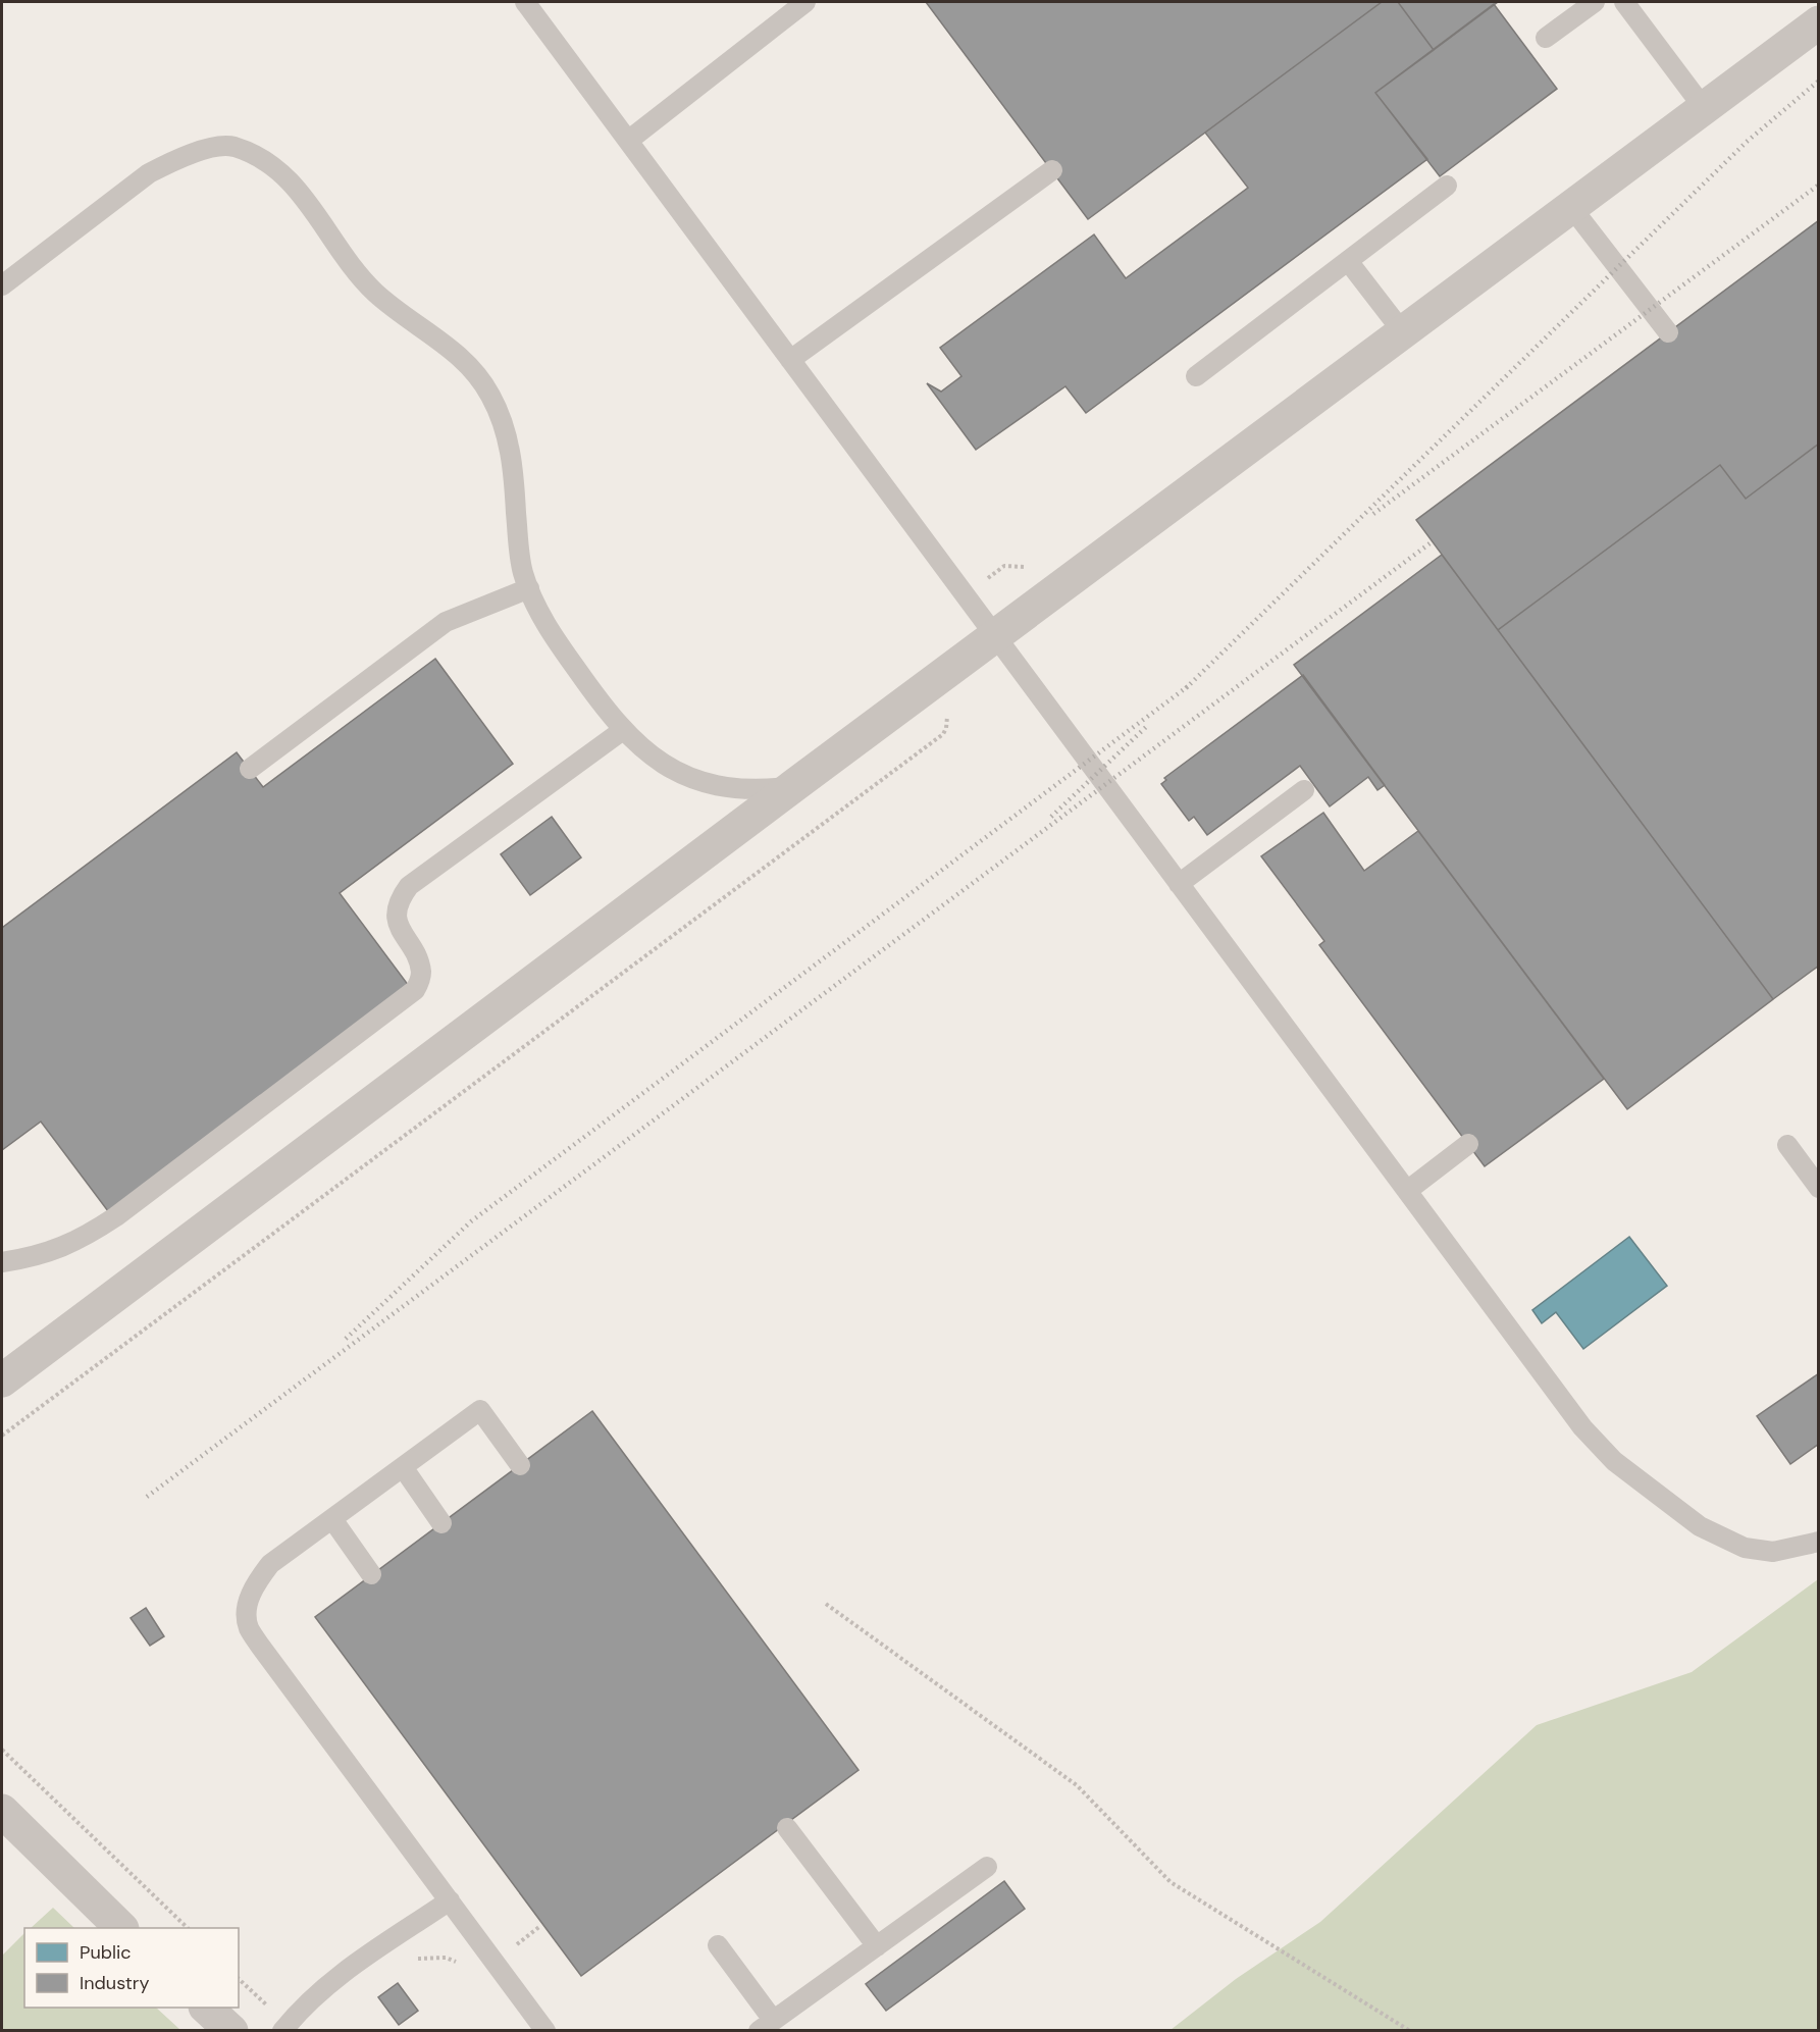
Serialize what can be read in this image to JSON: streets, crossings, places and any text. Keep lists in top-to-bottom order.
{
  "legend": ["Public", "Industry"]
}
